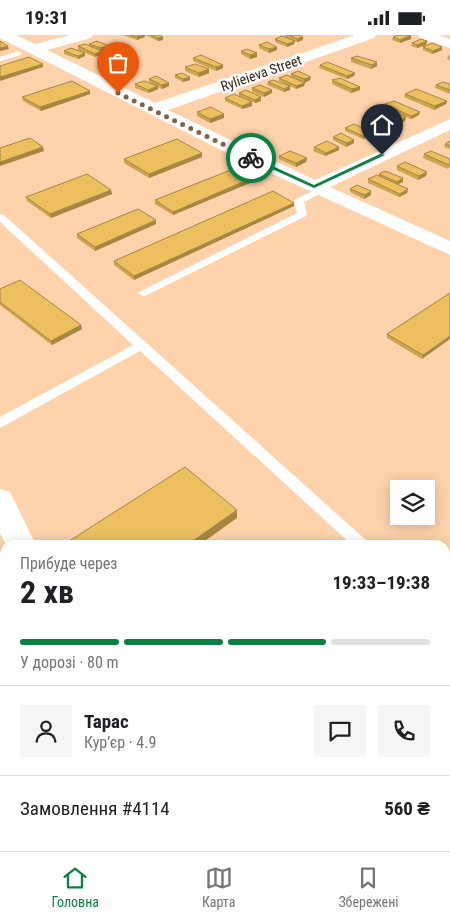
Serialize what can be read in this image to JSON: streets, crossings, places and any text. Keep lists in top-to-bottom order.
{
  "streets": {
    "street": ["Rylieieva Street"]
  },
  "page": {
    "status": "19:31",
    "heading": ["2 хв", "Прибуде через", "19:33–19:38"],
    "panel": [
      "Тарас",
      "Кур’єр · 4.9",
      "Замовлення #4114",
      "560 ₴"
    ],
    "bar": "У дорозі · 80 m",
    "tabs": ["Головна", "Карта", "Збережені"]
  }
}
